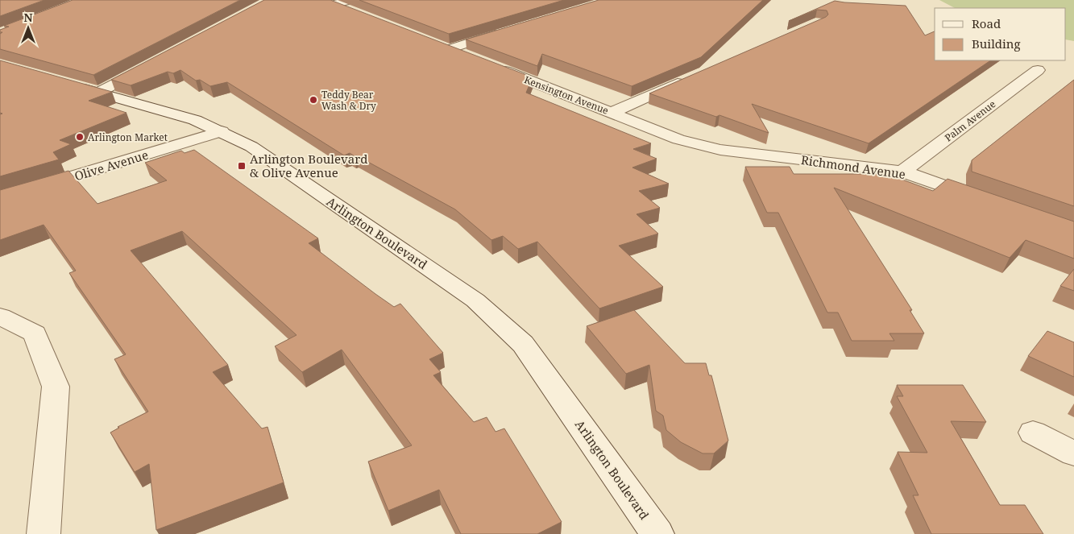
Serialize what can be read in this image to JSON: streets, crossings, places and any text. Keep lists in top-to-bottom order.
{
  "streets": {
    "street": [
      "Kensington Avenue",
      "Palm Avenue",
      "Olive Avenue",
      "Richmond Avenue",
      "Arlington Boulevard"
    ]
  },
  "crossings": [
    ["Kensington Avenue", "Richmond Avenue"],
    ["Palm Avenue", "Richmond Avenue"],
    ["Olive Avenue", "Arlington Boulevard"]
  ],
  "places": {
    "other": ["Teddy Bear Wash & Dry", "Arlington Market"],
    "transit": ["Arlington Boulevard & Olive Avenue"]
  },
  "legend": ["Road", "Building"],
  "north": "top"
}
